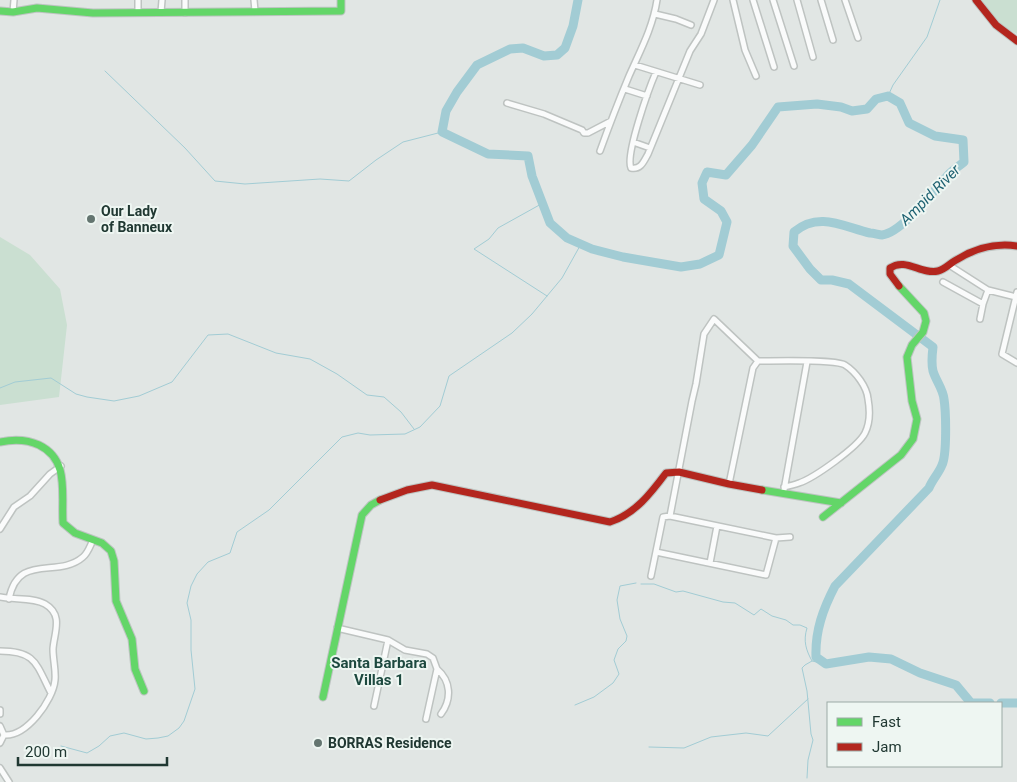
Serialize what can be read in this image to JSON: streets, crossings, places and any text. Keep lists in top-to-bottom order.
{
  "districts": ["Santa Barbara Villas 1"],
  "water": ["Ampid River"],
  "places": ["Our Lady of Banneux", "BORRAS Residence"],
  "legend": ["Fast", "Jam"],
  "scale_bar": "200 m"
}
